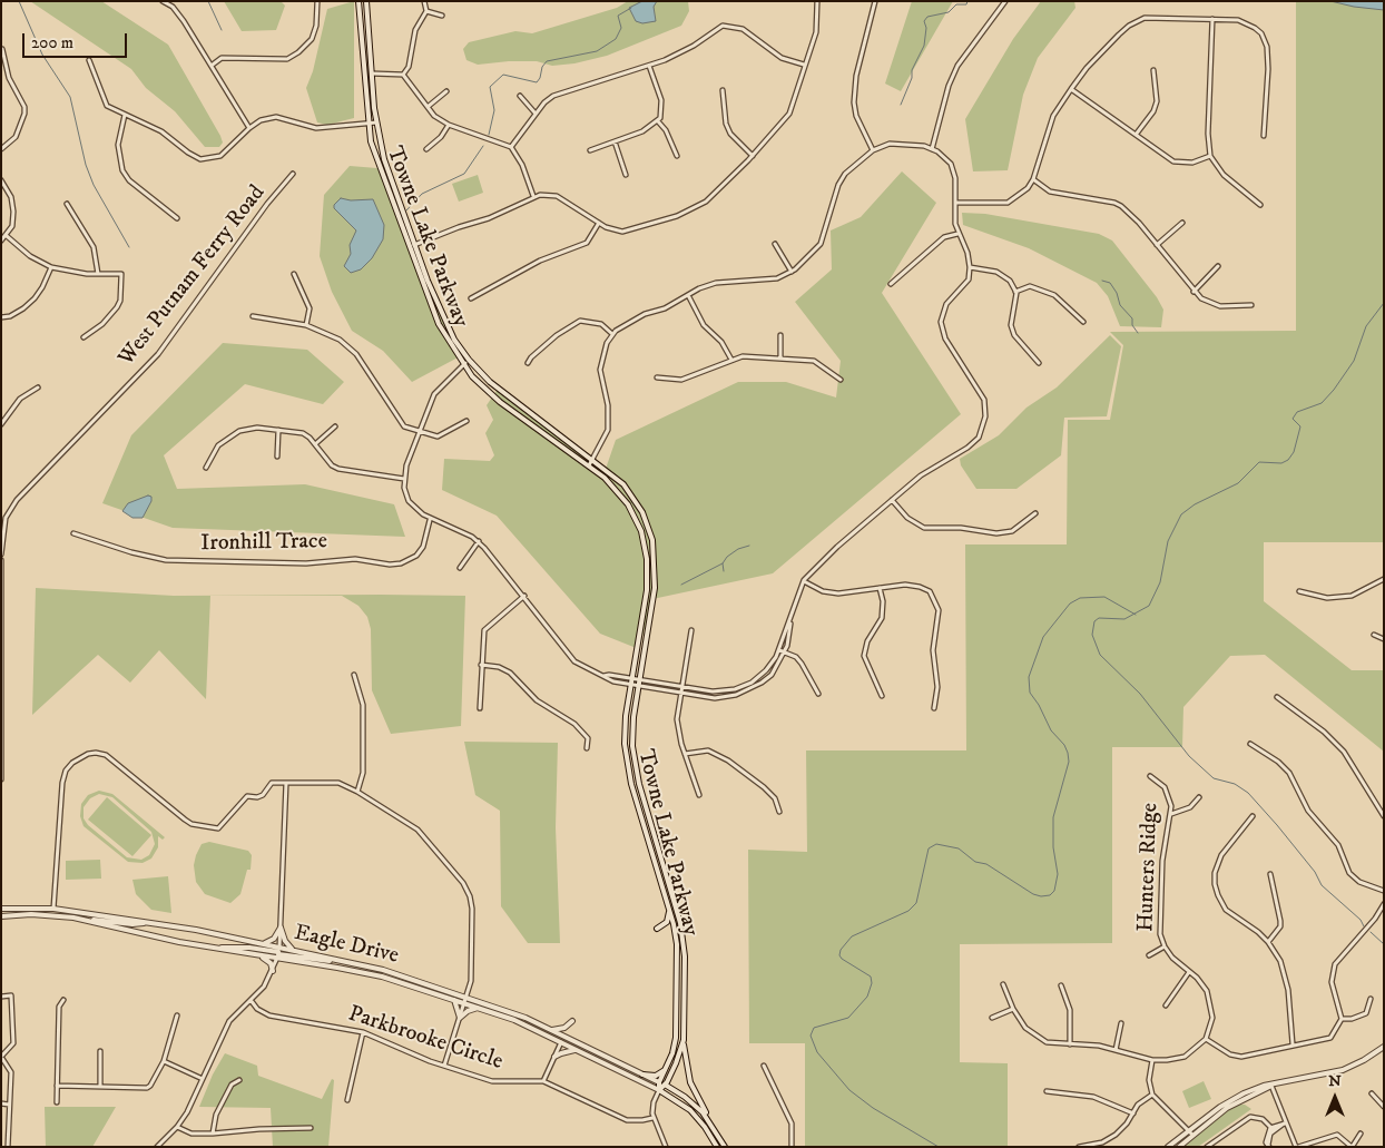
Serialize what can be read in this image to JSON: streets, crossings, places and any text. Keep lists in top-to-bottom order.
{
  "streets": {
    "main road": ["Towne Lake Parkway", "Eagle Drive"],
    "street": [
      "West Putnam Ferry Road",
      "Ironhill Trace",
      "Hunters Ridge",
      "Parkbrooke Circle"
    ]
  },
  "crossings": [
    ["Towne Lake Parkway", "Eagle Drive"]
  ],
  "scale_bar": "200 m",
  "north": "top"
}
